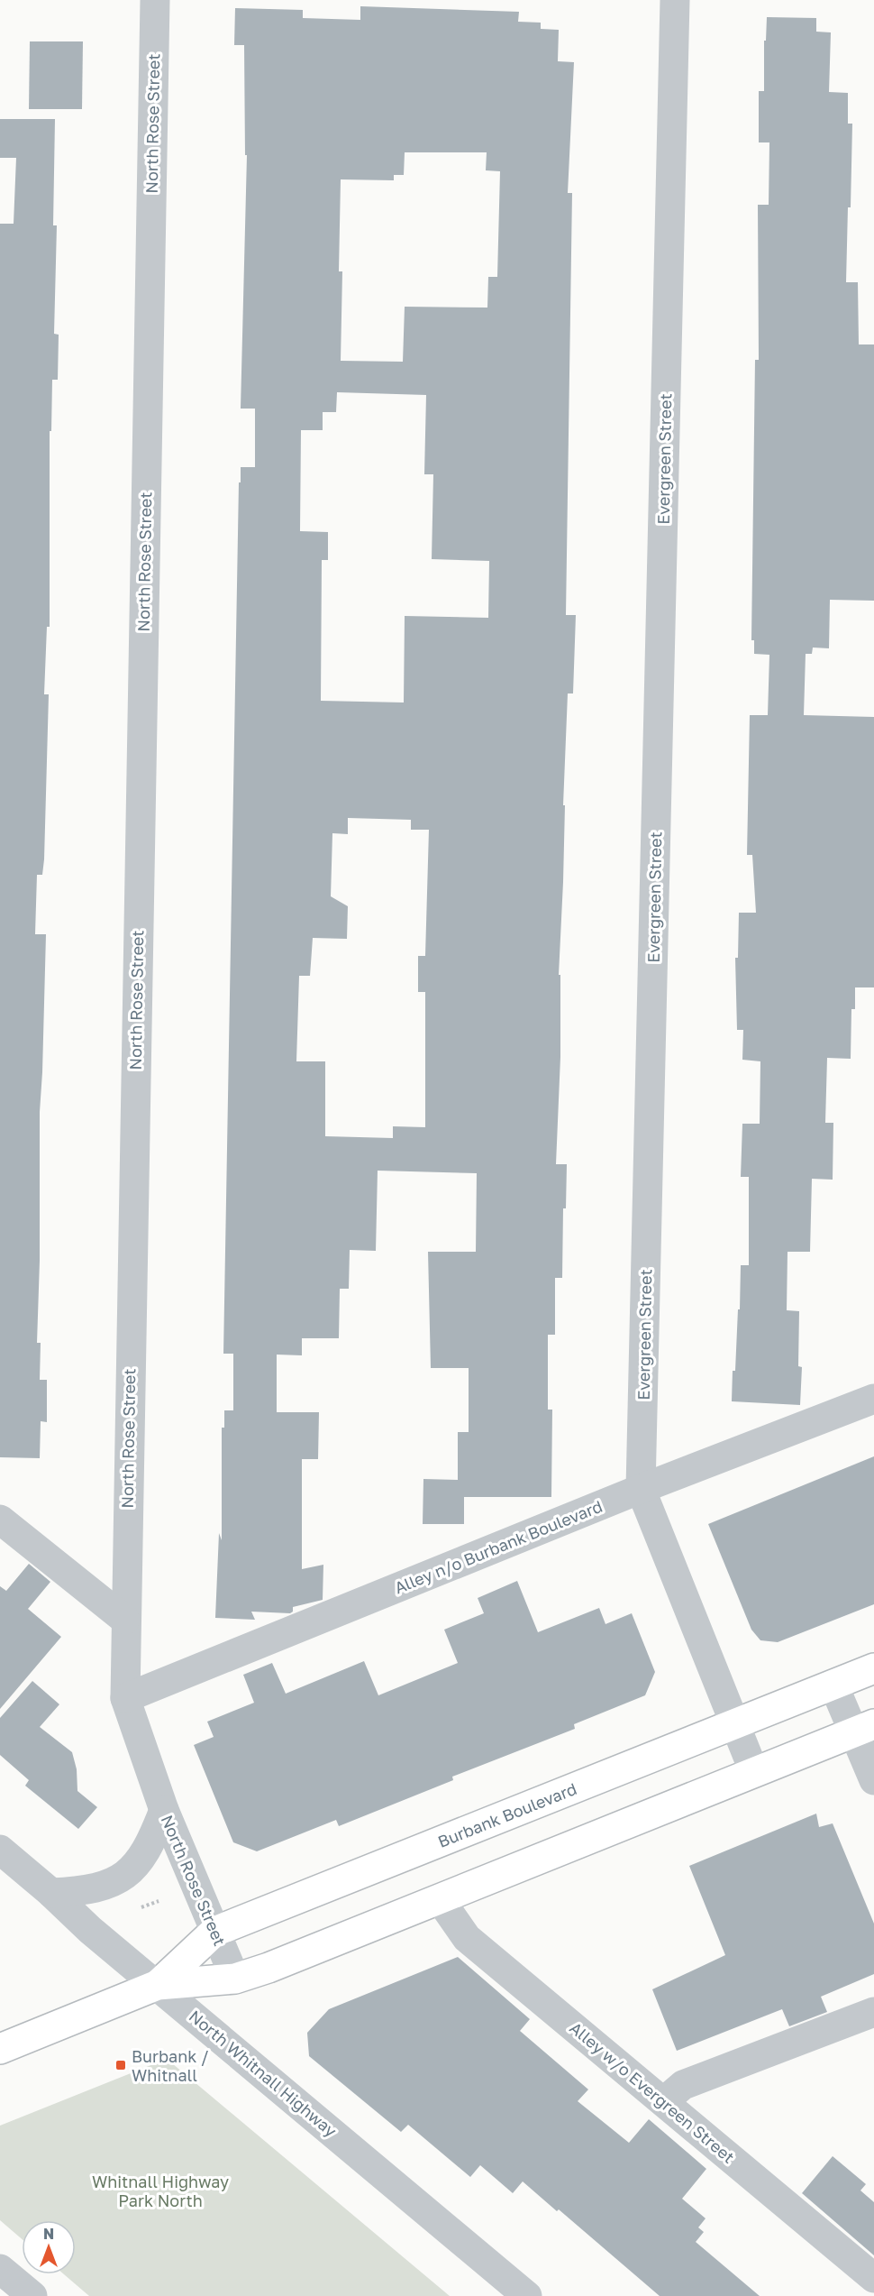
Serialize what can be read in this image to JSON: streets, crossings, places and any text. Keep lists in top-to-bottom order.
{
  "streets": {
    "main road": ["Burbank Boulevard"],
    "street": [
      "North Rose Street",
      "Evergreen Street",
      "Alley n/o Burbank Boulevard",
      "North Whitnall Highway",
      "Alley w/o Evergreen Street"
    ]
  },
  "crossings": [
    ["North Rose Street", "Alley n/o Burbank Boulevard"],
    ["North Rose Street", "Burbank Boulevard"],
    ["Evergreen Street", "Alley n/o Burbank Boulevard"],
    ["Evergreen Street", "Burbank Boulevard"],
    ["Burbank Boulevard", "North Whitnall Highway"],
    ["Burbank Boulevard", "Alley w/o Evergreen Street"]
  ],
  "parks": ["Whitnall Highway Park North"],
  "places": {
    "transit": ["Burbank / Whitnall"]
  },
  "north": "top"
}
